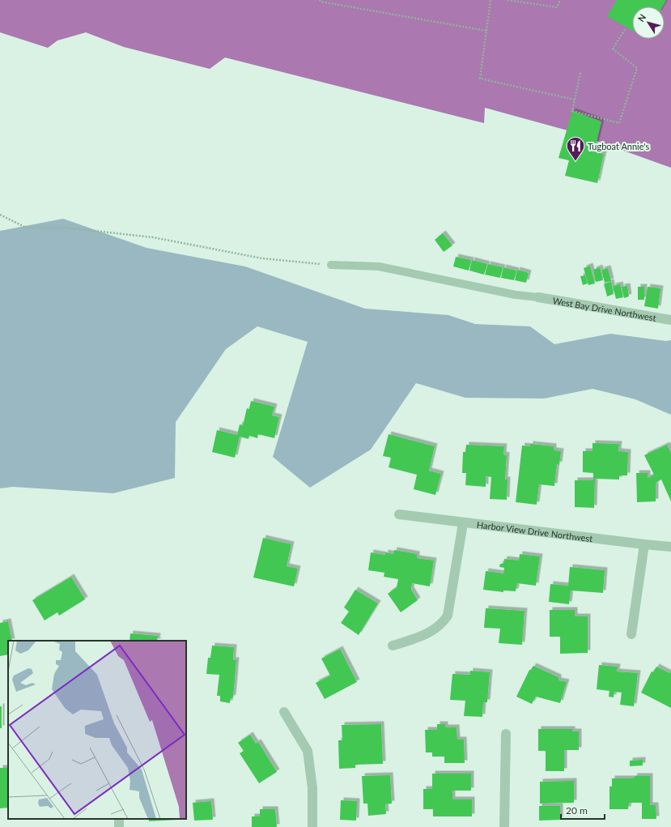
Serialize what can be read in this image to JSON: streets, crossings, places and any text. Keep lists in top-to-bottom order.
{
  "streets": {
    "street": ["West Bay Drive Northwest", "Harbor View Drive Northwest"]
  },
  "places": {
    "restaurant": ["Tugboat Annie's"]
  },
  "scale_bar": "20 m",
  "north": "top left"
}
